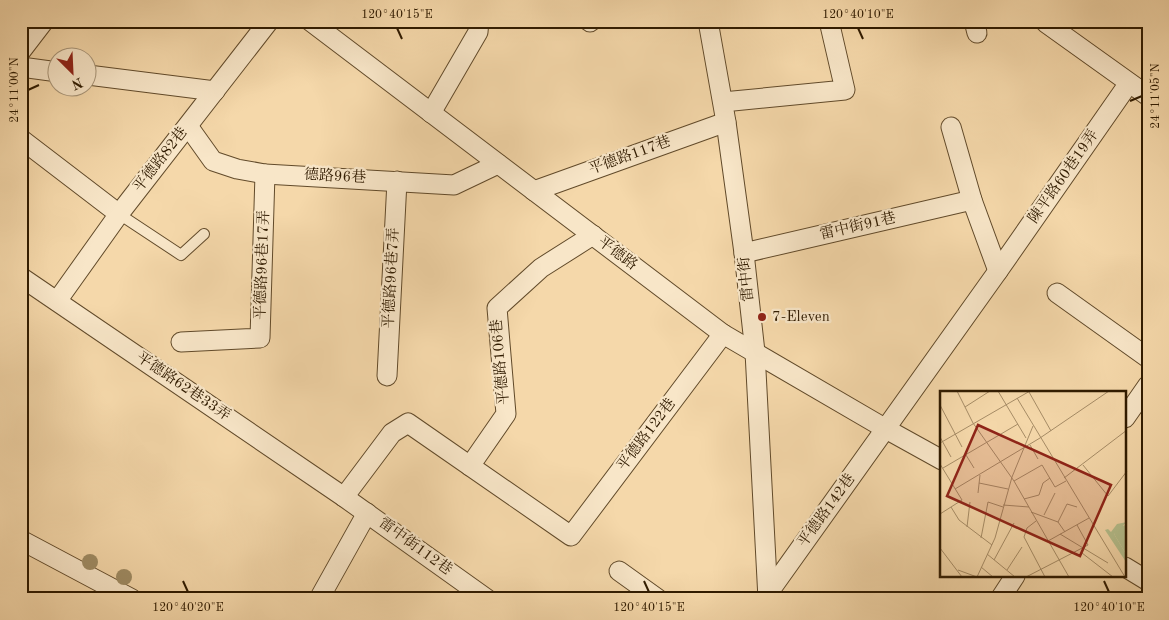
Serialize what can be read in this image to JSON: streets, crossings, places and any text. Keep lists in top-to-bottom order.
{
  "streets": {
    "street": [
      "平德路117巷",
      "平德路82巷",
      "德路96巷",
      "陳平路60巷19弄",
      "雷中街91巷",
      "平德路",
      "平德路96巷17弄",
      "平德路96巷7弄",
      "雷中街",
      "平德路106巷",
      "平德路62巷33弄",
      "平德路122巷",
      "平德路142巷",
      "雷中街112巷"
    ]
  },
  "crossings": [
    ["平德路117巷", "平德路"],
    ["平德路117巷", "雷中街"],
    ["平德路82巷", "德路96巷"],
    ["平德路82巷", "平德路62巷33弄"],
    ["德路96巷", "平德路"],
    ["德路96巷", "平德路96巷17弄"],
    ["德路96巷", "平德路96巷7弄"],
    ["陳平路60巷19弄", "平德路"],
    ["陳平路60巷19弄", "平德路142巷"],
    ["雷中街91巷", "雷中街"],
    ["平德路", "雷中街"],
    ["平德路", "平德路106巷"],
    ["平德路", "平德路122巷"],
    ["平德路", "平德路142巷"],
    ["雷中街", "平德路142巷"],
    ["平德路106巷", "平德路122巷"],
    ["平德路62巷33弄", "雷中街112巷"]
  ],
  "places": ["7-Eleven"],
  "north": "bottom right",
  "coordinates": [
    "120°40'15\"E",
    "120°40'10\"E",
    "24°11'00\"N",
    "24°11'05\"N",
    "120°40'20\"E"
  ]
}
